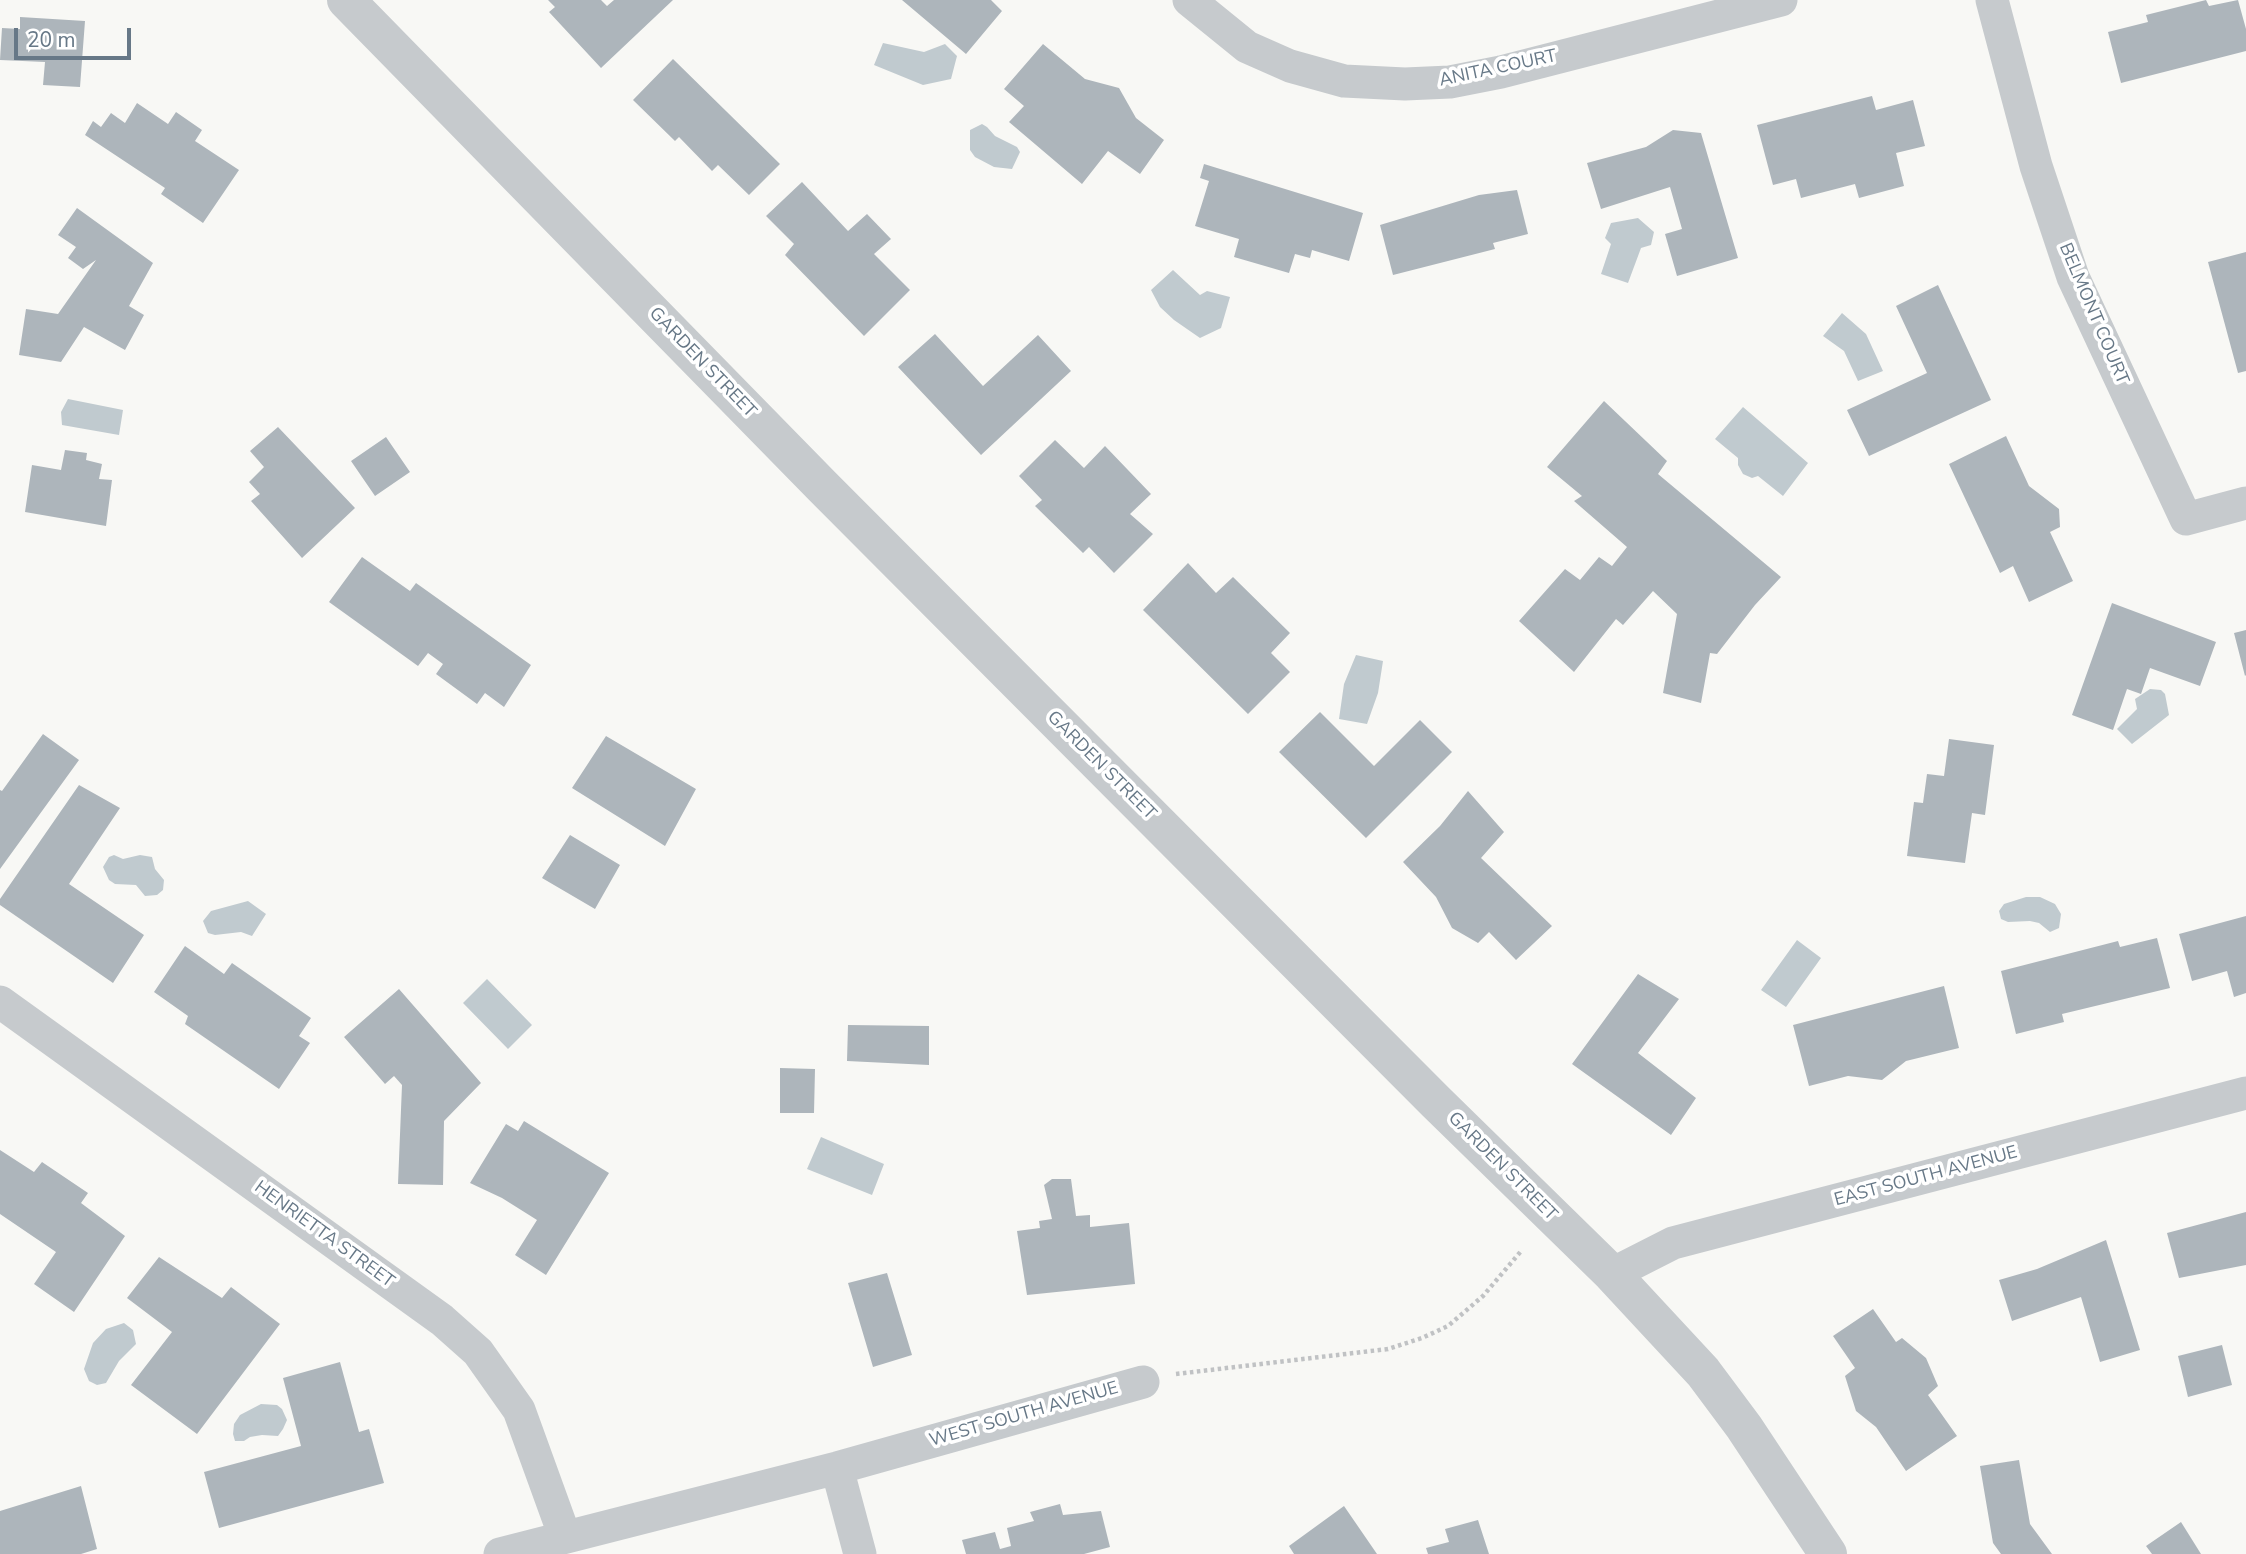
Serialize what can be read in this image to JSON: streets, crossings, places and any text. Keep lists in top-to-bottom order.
{
  "streets": {
    "street": [
      "ANITA COURT",
      "BELMONT COURT",
      "GARDEN STREET",
      "EAST SOUTH AVENUE",
      "HENRIETTA STREET",
      "WEST SOUTH AVENUE"
    ]
  },
  "crossings": [
    ["GARDEN STREET", "EAST SOUTH AVENUE"],
    ["HENRIETTA STREET", "WEST SOUTH AVENUE"]
  ],
  "scale_bar": "20 m"
}
